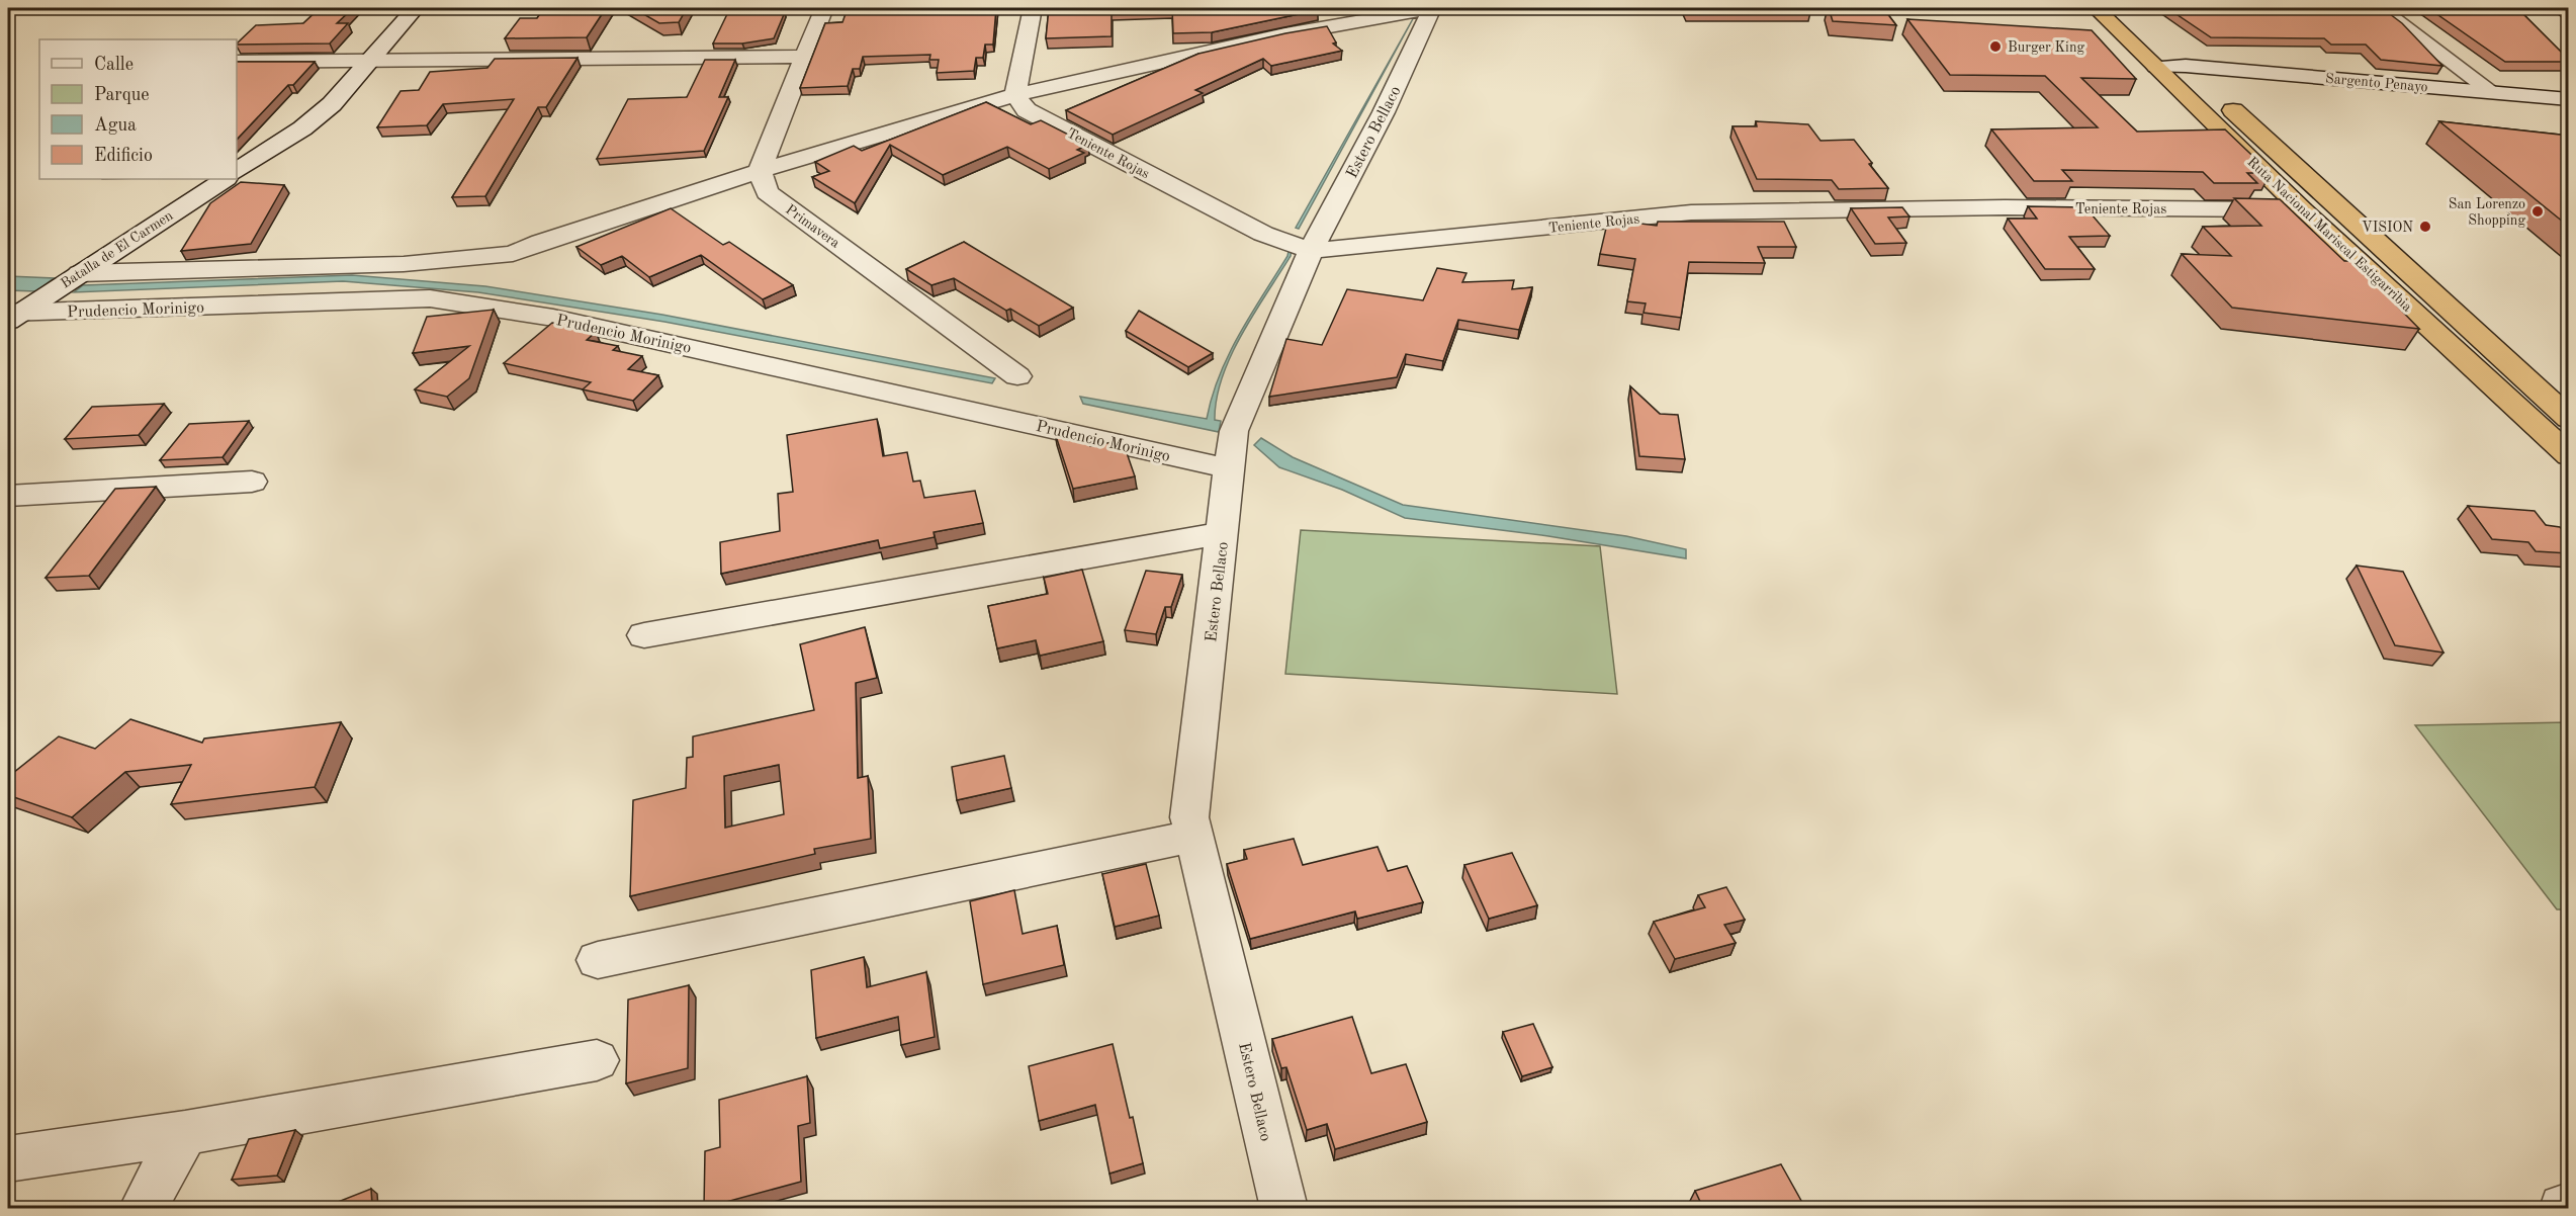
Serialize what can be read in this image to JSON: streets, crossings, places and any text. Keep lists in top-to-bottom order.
{
  "streets": {
    "highway": ["Ruta Nacional Mariscal Estigarribia"],
    "street": [
      "Sargento Penayo",
      "Estero Bellaco",
      "Teniente Rojas",
      "Primavera",
      "Batalla de El Carmen",
      "Prudencio Morinigo"
    ]
  },
  "crossings": [
    ["Sargento Penayo", "Ruta Nacional Mariscal Estigarribia"],
    ["Estero Bellaco", "Teniente Rojas"],
    ["Estero Bellaco", "Prudencio Morinigo"],
    ["Teniente Rojas", "Ruta Nacional Mariscal Estigarribia"],
    ["Batalla de El Carmen", "Prudencio Morinigo"]
  ],
  "places": ["Burger King", "San Lorenzo Shopping", "VISION"],
  "legend": [
    "Calle",
    "Parque",
    "Agua",
    "Edificio"
  ]
}
